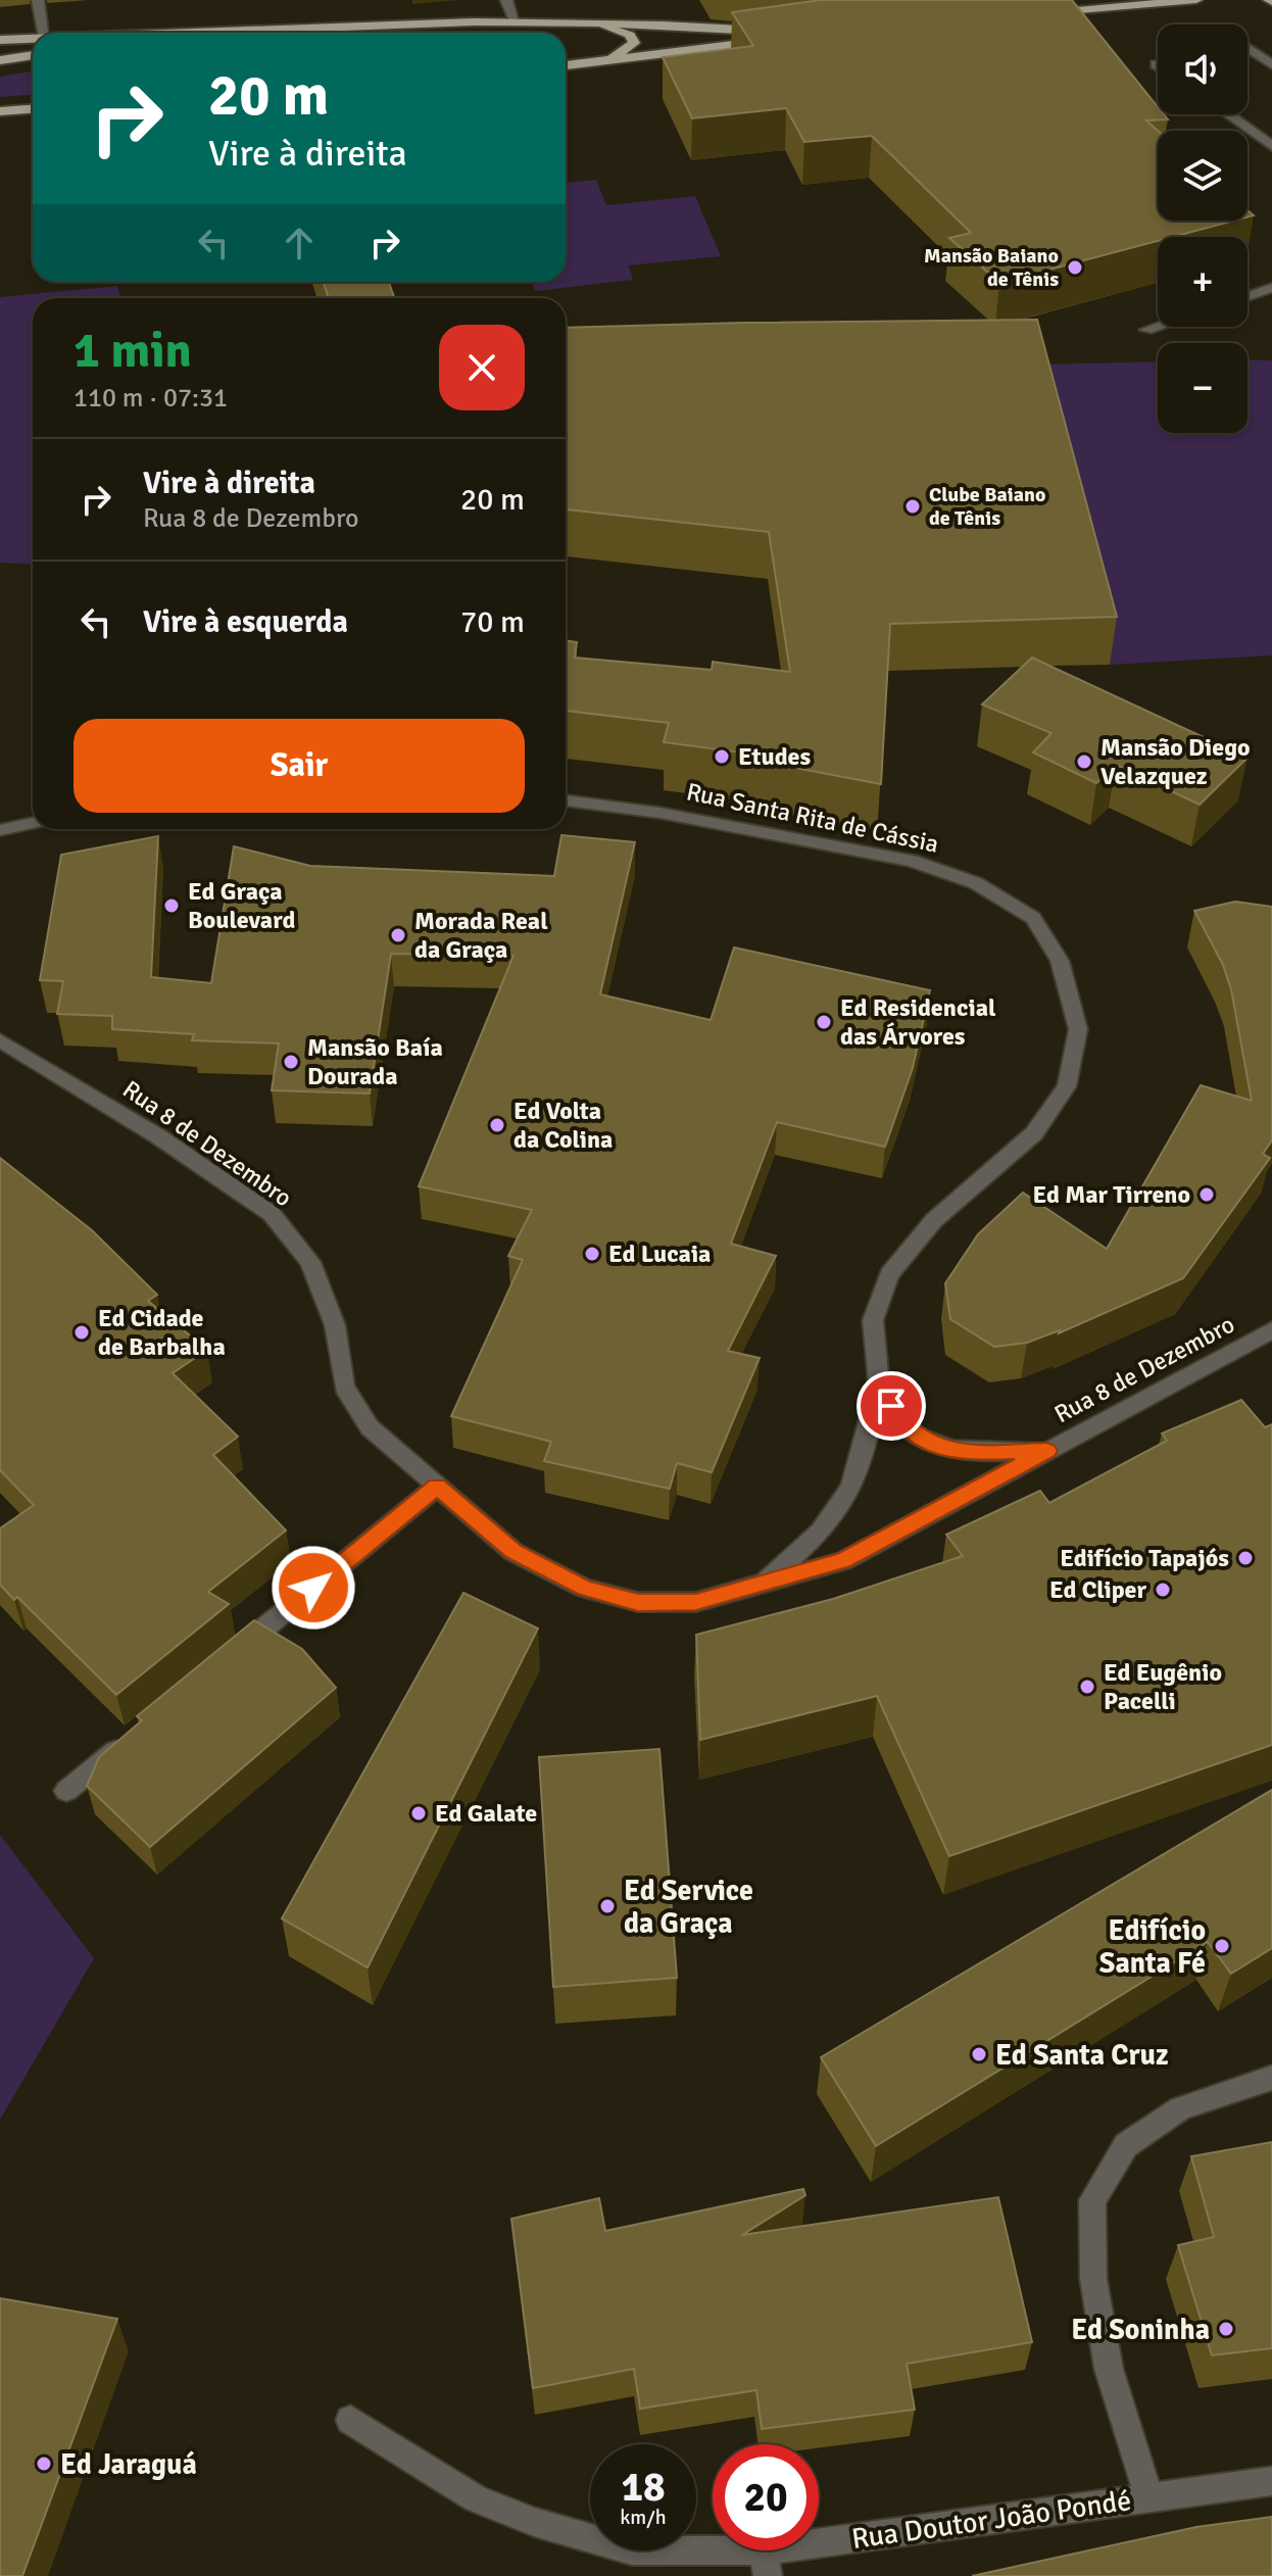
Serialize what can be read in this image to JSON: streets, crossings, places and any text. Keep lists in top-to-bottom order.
{
  "streets": {
    "street": ["Rua Santa Rita de Cássia", "Rua 8 de Dezembro", "Rua Doutor João Pondé"]
  },
  "crossings": [
    ["Rua Santa Rita de Cássia", "Rua 8 de Dezembro"]
  ],
  "places": [
    "Mansão Baiano de Tênis",
    "Clube Baiano de Tênis",
    "Etudes",
    "Mansão Diego Velazquez",
    "Ed Graça Boulevard",
    "Morada Real da Graça",
    "Ed Residencial das Árvores",
    "Mansão Baía Dourada",
    "Ed Volta da Colina",
    "Ed Mar Tirreno",
    "Ed Lucaia",
    "Ed Cidade de Barbalha",
    "Edifício Tapajós",
    "Ed Cliper",
    "Ed Eugênio Pacelli",
    "Ed Galate",
    "Ed Service da Graça",
    "Edifício Santa Fé",
    "Ed Santa Cruz",
    "Ed Soninha",
    "Ed Jaraguá"
  ],
  "page": {
    "map_buttons": ["+", "−"],
    "turn": ["20 m", "Vire à direita"],
    "heading": ["1 min", "110 m · 07:31"],
    "list": [
      {
        "name": "Vire à direita",
        "note": "Rua 8 de Dezembro",
        "value": "20 m"
      },
      {
        "name": "Vire à esquerda",
        "value": "70 m"
      }
    ],
    "buttons": "Sair",
    "speed": "18 km/h",
    "limit": "20"
  }
}
